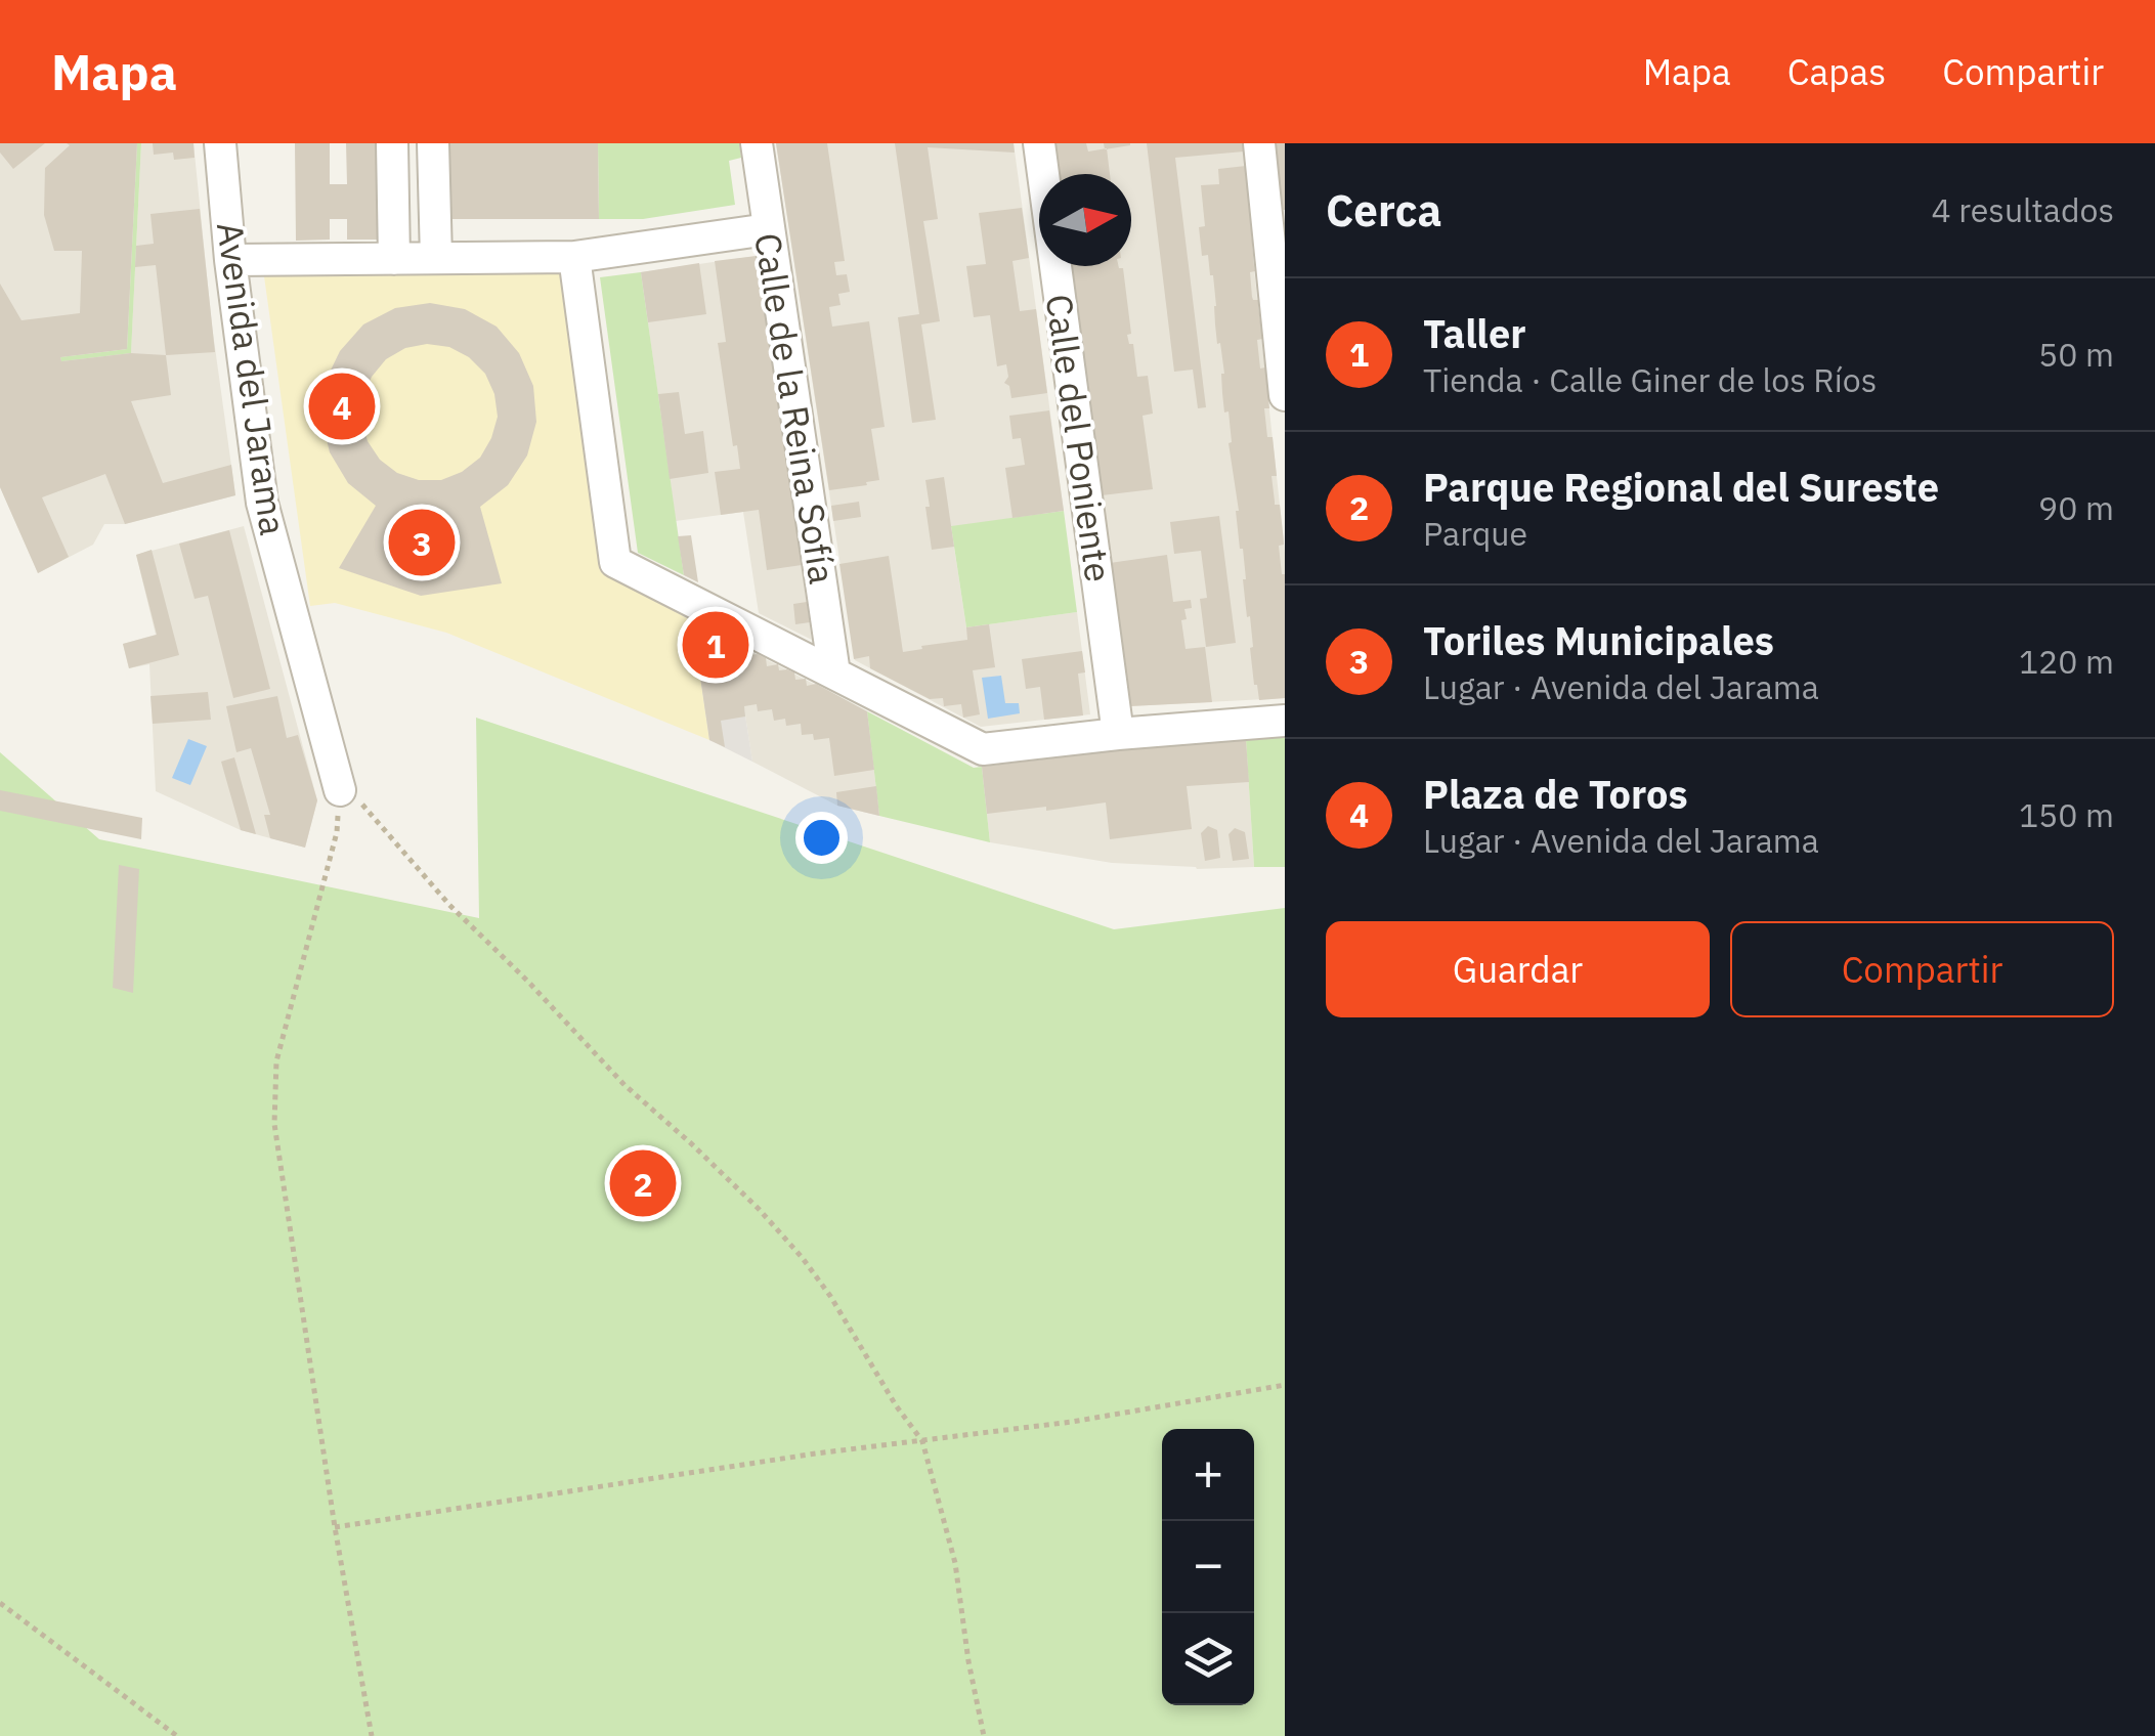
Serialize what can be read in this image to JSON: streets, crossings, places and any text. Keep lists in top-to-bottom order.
{
  "streets": {
    "street": ["Avenida del Jarama", "Calle de la Reina Sofía", "Calle del Poniente"]
  },
  "north": "right",
  "page": {
    "header": "Mapa",
    "nav": ["Mapa", "Capas", "Compartir"],
    "heading": ["Cerca", "4 resultados"],
    "list": [
      {
        "mark": "1",
        "name": "Taller",
        "note": "Tienda · Calle Giner de los Ríos",
        "value": "50 m"
      },
      {
        "mark": "2",
        "name": "Parque Regional del Sureste",
        "note": "Parque",
        "value": "90 m"
      },
      {
        "mark": "3",
        "name": "Toriles Municipales",
        "note": "Lugar · Avenida del Jarama",
        "value": "120 m"
      },
      {
        "mark": "4",
        "name": "Plaza de Toros",
        "note": "Lugar · Avenida del Jarama",
        "value": "150 m"
      }
    ],
    "pins": [
      "4",
      "3",
      "1",
      "2"
    ],
    "buttons": ["Guardar", "Compartir"],
    "map_buttons": ["+", "−"]
  }
}
